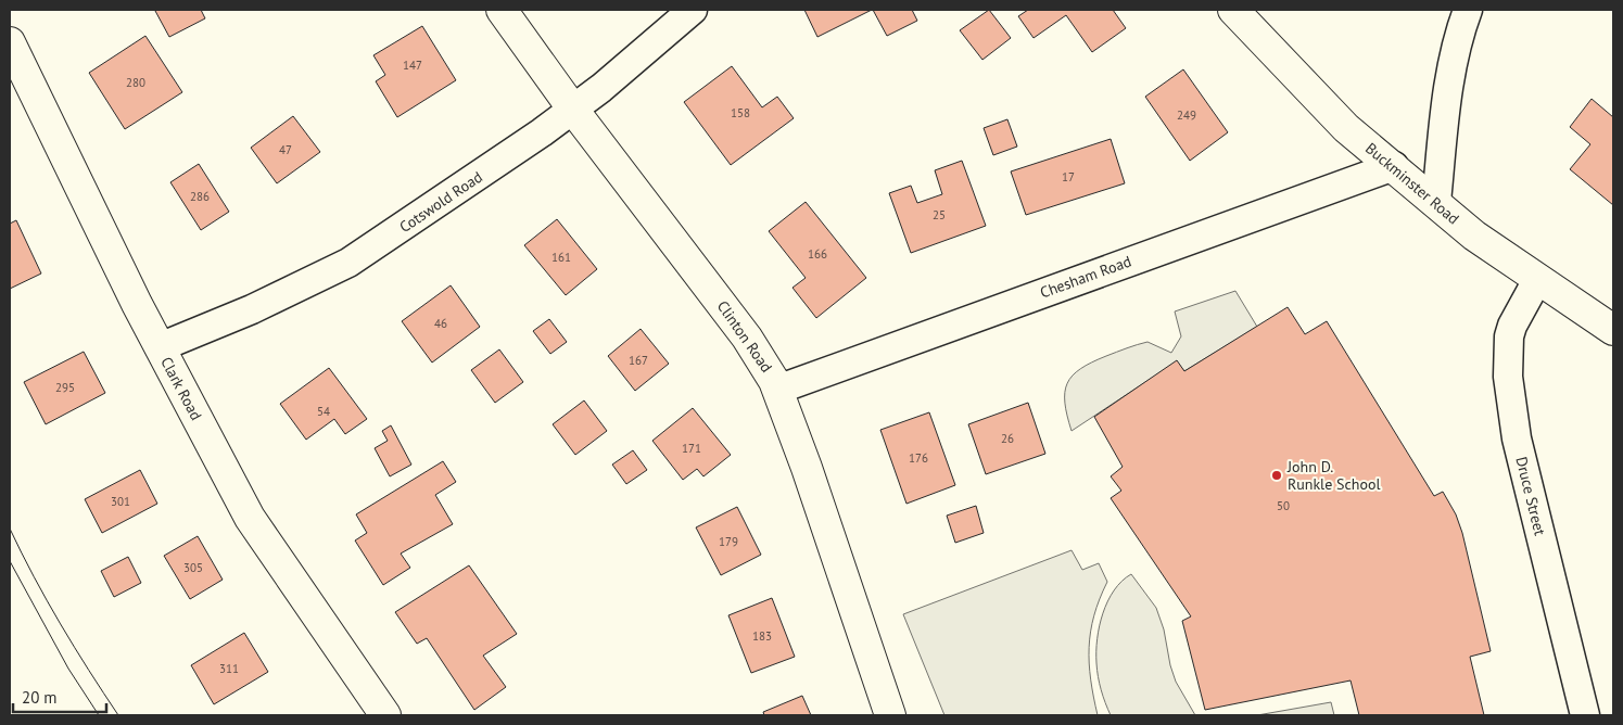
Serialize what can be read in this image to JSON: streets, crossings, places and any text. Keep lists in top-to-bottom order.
{
  "streets": {
    "street": [
      "Buckminster Road",
      "Cotswold Road",
      "Chesham Road",
      "Clinton Road",
      "Clark Road",
      "Druce Street"
    ]
  },
  "crossings": [
    ["Buckminster Road", "Chesham Road"],
    ["Buckminster Road", "Druce Street"],
    ["Cotswold Road", "Clinton Road"],
    ["Cotswold Road", "Clark Road"],
    ["Chesham Road", "Clinton Road"]
  ],
  "places": ["John D. Runkle School"],
  "house_numbers": [
    "147",
    "280",
    "158",
    "249",
    "47",
    "17",
    "286",
    "25",
    "166",
    "161",
    "46",
    "167",
    "295",
    "54",
    "26",
    "171",
    "176",
    "301",
    "50",
    "179",
    "305",
    "183",
    "311"
  ],
  "scale_bar": "20 m"
}
